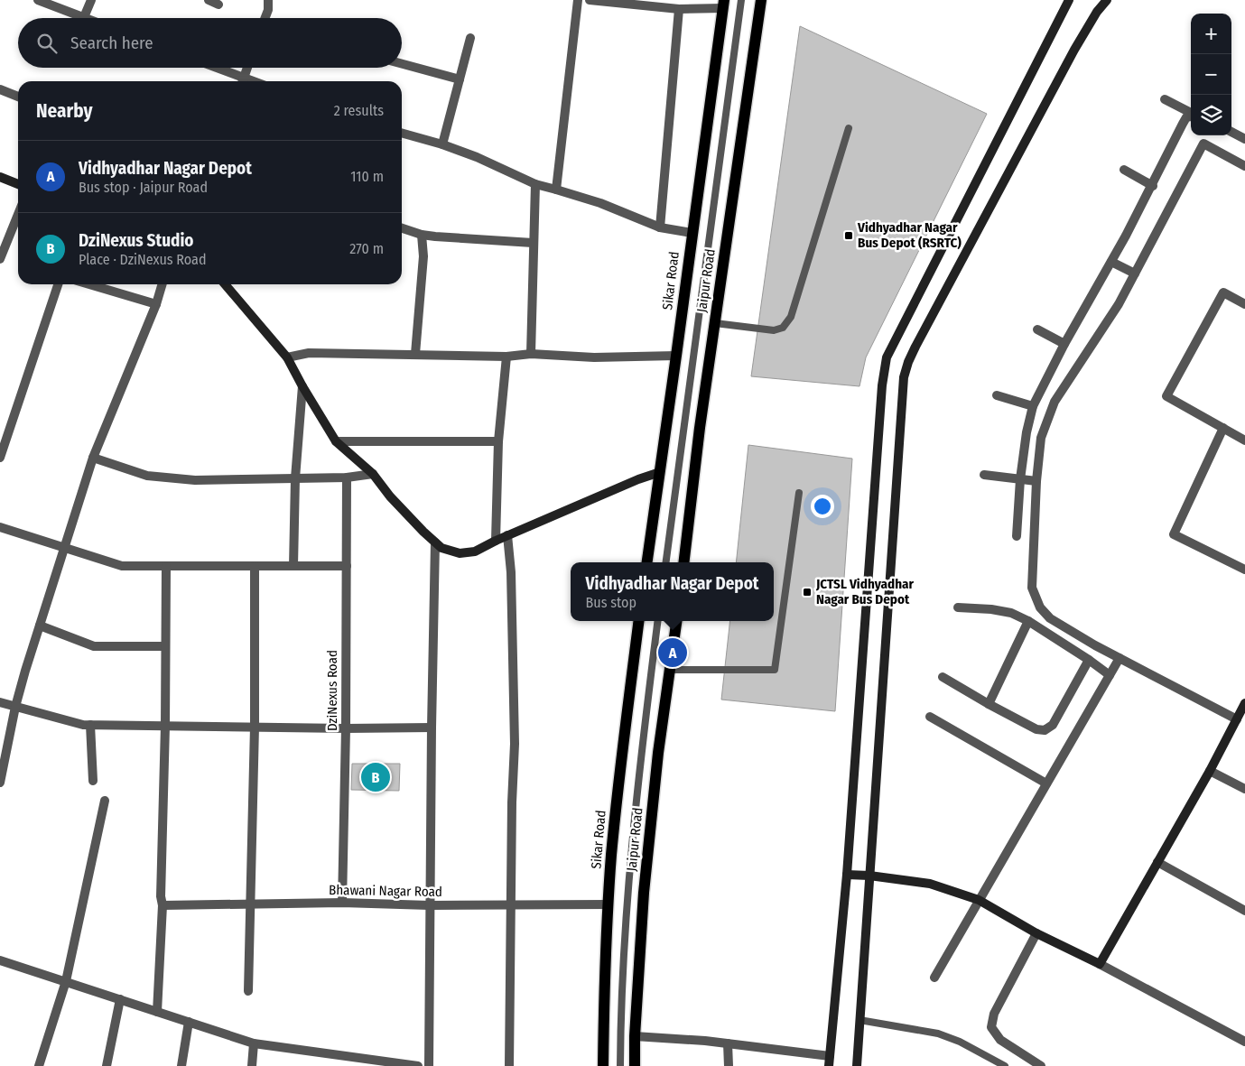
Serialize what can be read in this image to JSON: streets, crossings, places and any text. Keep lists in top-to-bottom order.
{
  "streets": {
    "main road": ["Sikar Road", "Jaipur Road"],
    "street": ["DziNexus Road", "Bhawani Nagar Road"]
  },
  "crossings": [
    ["Sikar Road", "Bhawani Nagar Road"],
    ["DziNexus Road", "Bhawani Nagar Road"]
  ],
  "places": {
    "transit": ["Vidhyadhar Nagar Bus Depot (RSRTC)", "JCTSL Vidhyadhar Nagar Bus Depot"]
  },
  "page": {
    "map_buttons": ["+", "−"],
    "search": "Search here",
    "heading": ["Nearby", "2 results"],
    "list": [
      {
        "mark": "A",
        "name": "Vidhyadhar Nagar Depot",
        "note": "Bus stop · Jaipur Road",
        "value": "110 m"
      },
      {
        "mark": "B",
        "name": "DziNexus Studio",
        "note": "Place · DziNexus Road",
        "value": "270 m"
      }
    ],
    "popup": ["Vidhyadhar Nagar Depot", "Bus stop"],
    "pins": ["A", "B"]
  }
}
